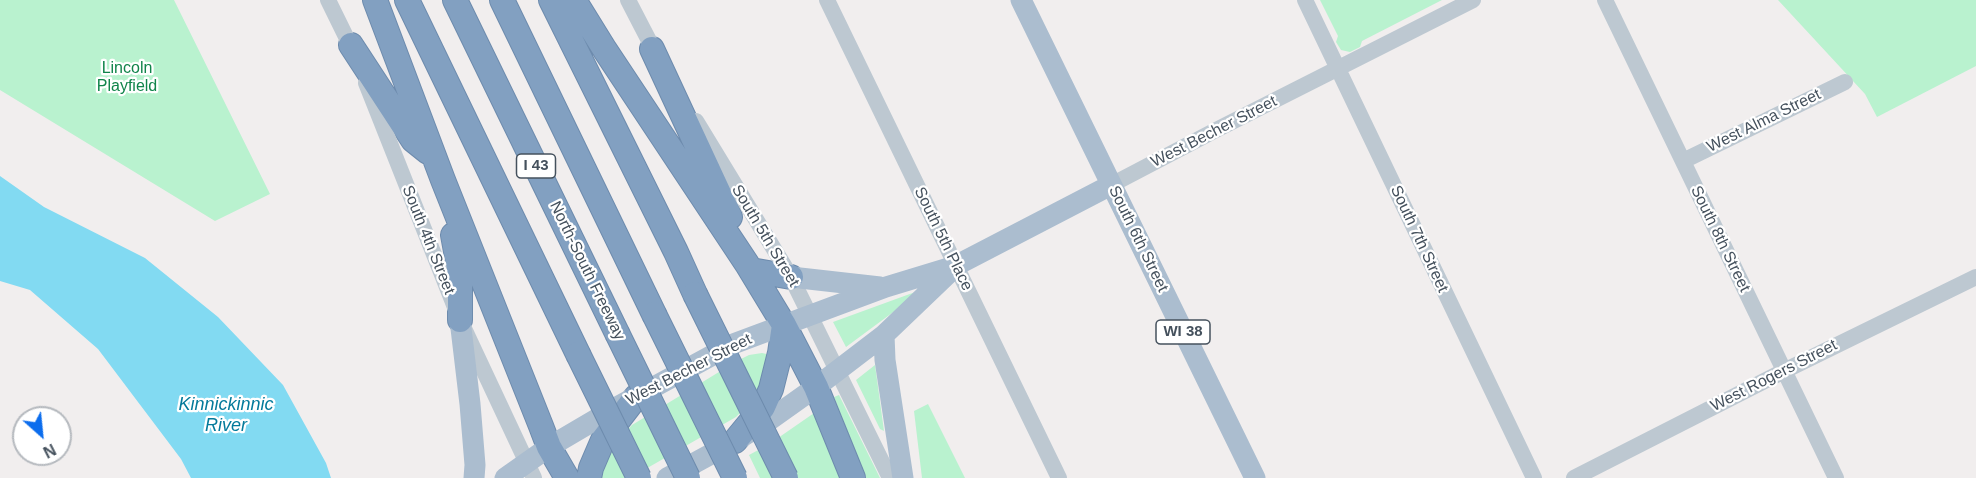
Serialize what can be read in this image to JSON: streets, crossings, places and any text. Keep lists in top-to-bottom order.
{
  "streets": {
    "highway": ["I 43", "North-South Freeway"],
    "main road": ["West Becher Street", "South 6th Street", "WI 38"],
    "street": [
      "West Alma Street",
      "South 5th Street",
      "South 5th Place",
      "South 7th Street",
      "South 8th Street",
      "South 4th Street",
      "West Rogers Street"
    ]
  },
  "crossings": [
    ["West Alma Street", "South 8th Street"],
    ["West Becher Street", "South 5th Street"],
    ["West Becher Street", "South 5th Place"],
    ["West Becher Street", "South 6th Street"],
    ["West Becher Street", "South 7th Street"],
    ["West Becher Street", "South 4th Street"],
    ["South 8th Street", "West Rogers Street"]
  ],
  "water": ["Kinnickinnic River"],
  "parks": ["Lincoln Playfield"],
  "north": "bottom right"
}
